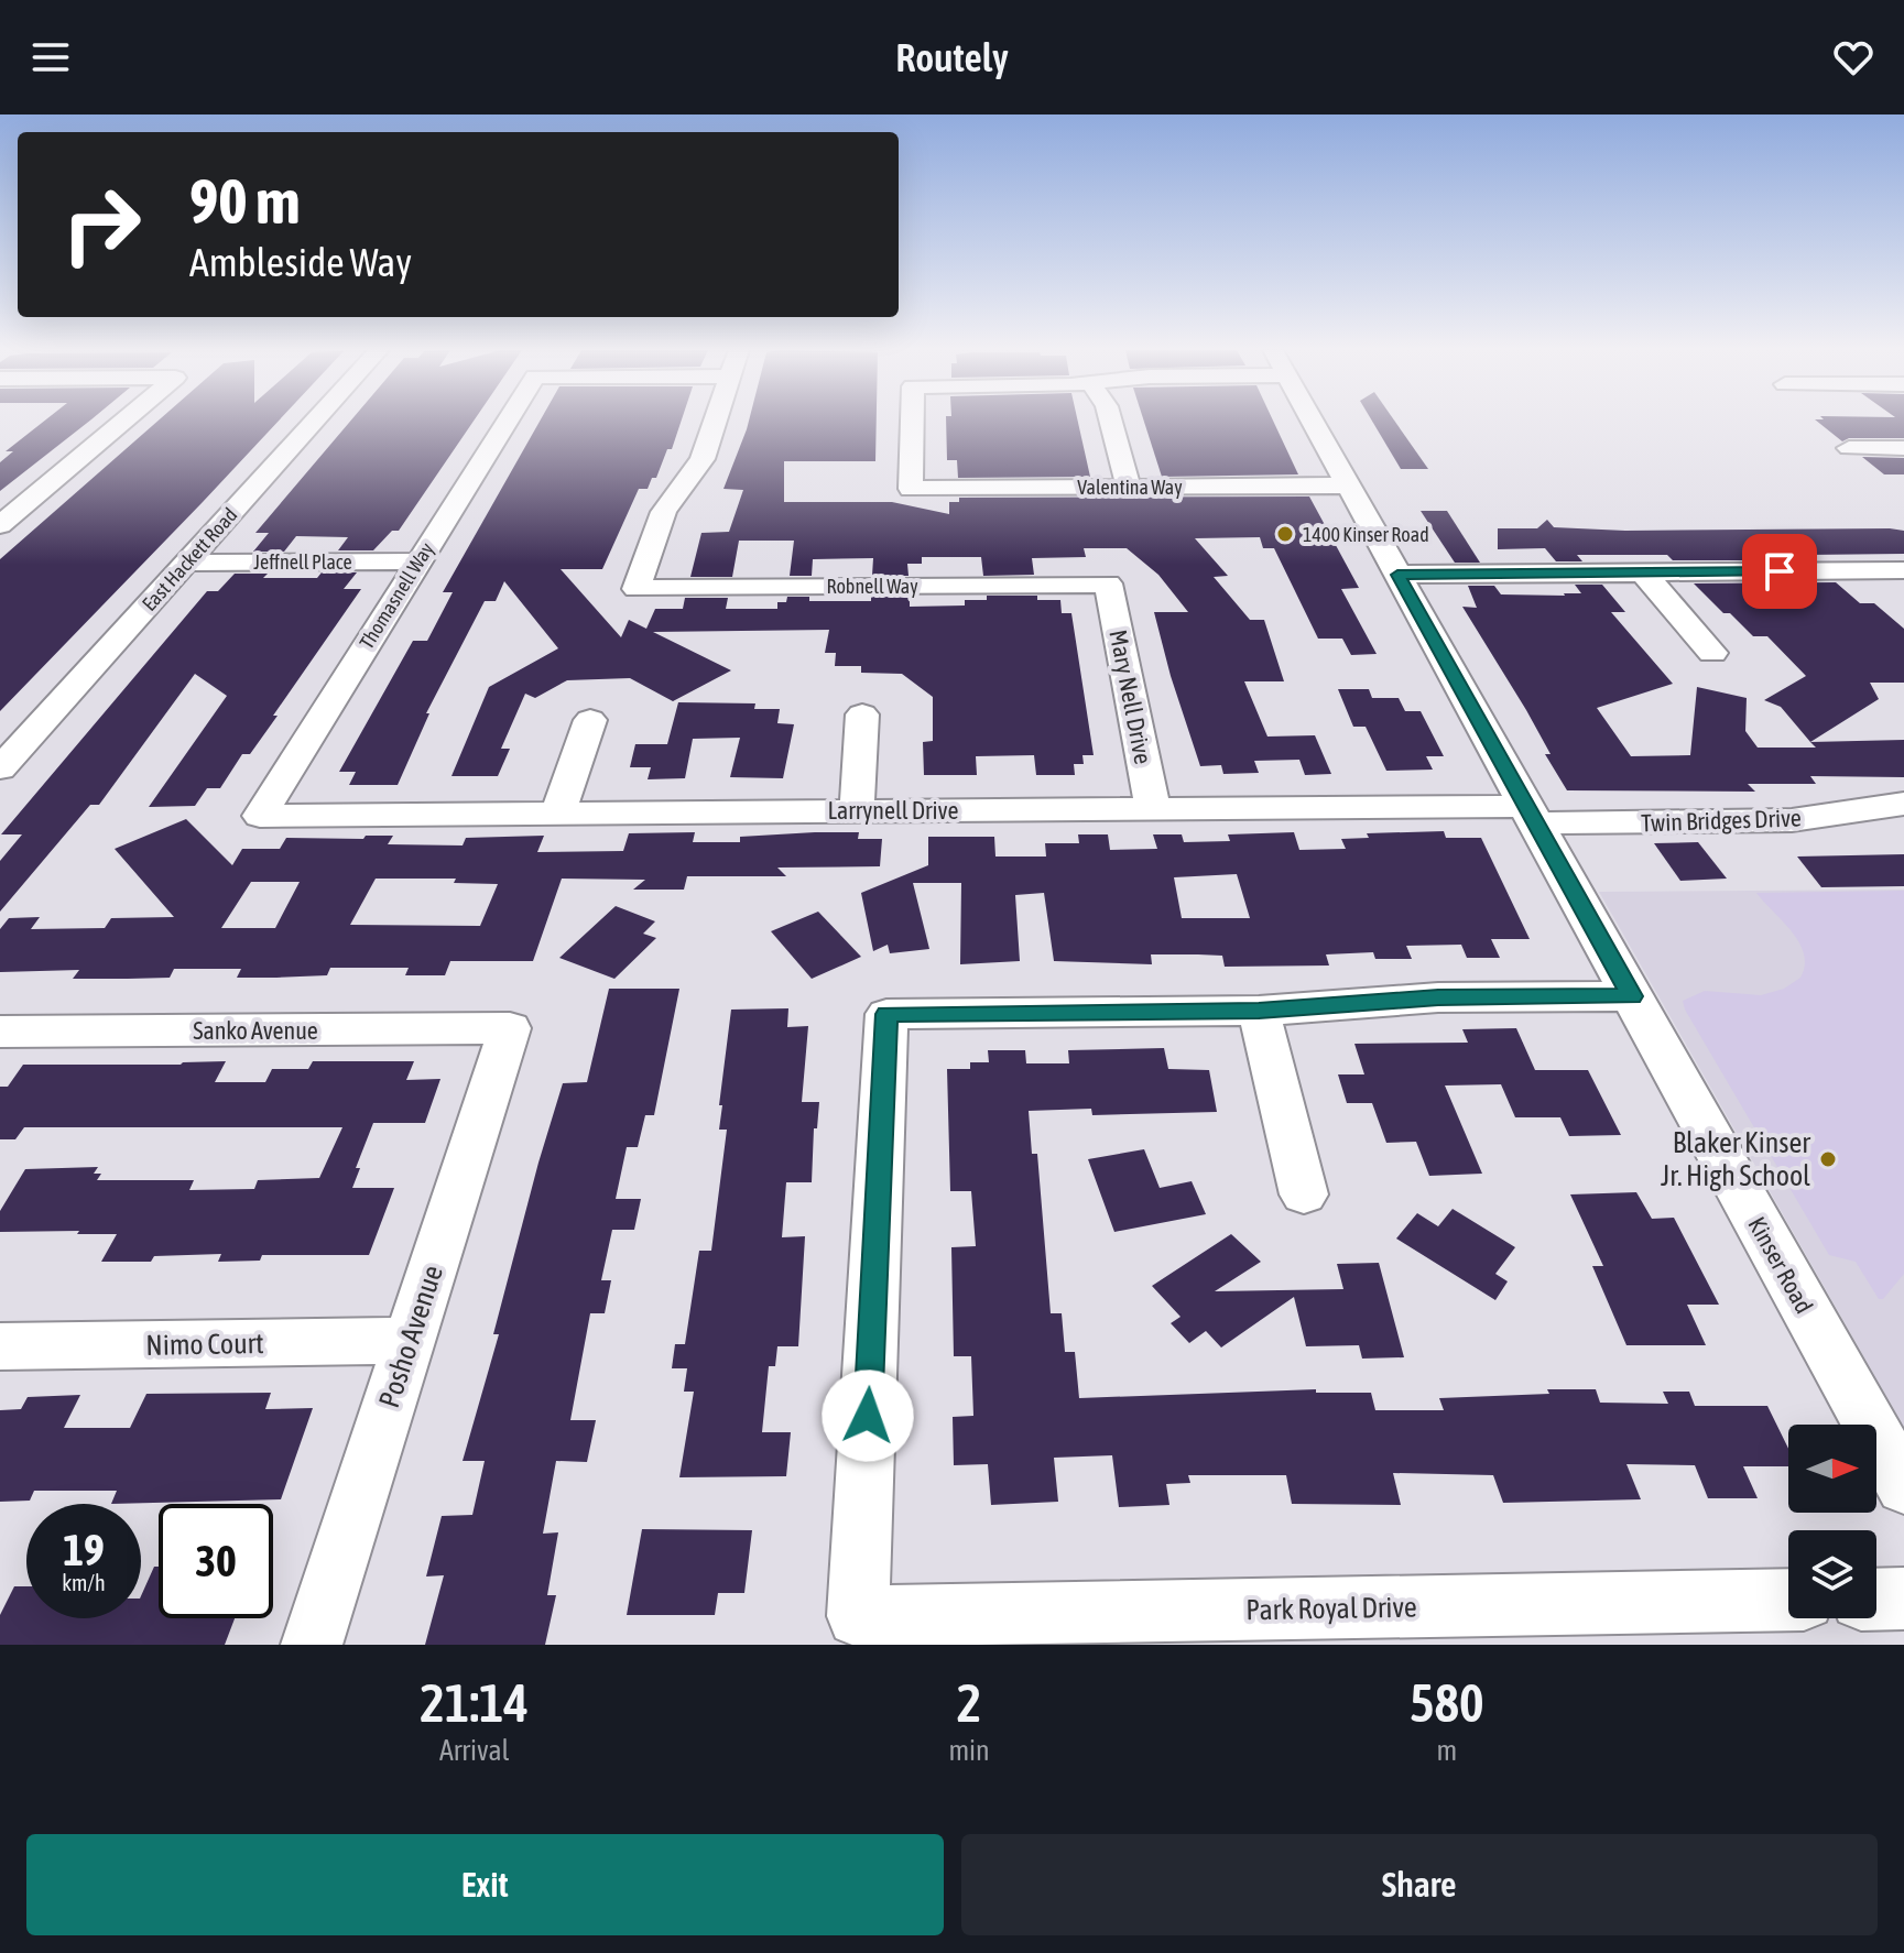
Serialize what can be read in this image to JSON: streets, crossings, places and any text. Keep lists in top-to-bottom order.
{
  "streets": {
    "street": [
      "Valentina Way",
      "East Hackett Road",
      "Jeffnell Place",
      "Robnell Way",
      "Thomasnell Way",
      "Mary Nell Drive",
      "Larrynell Drive",
      "Twin Bridges Drive",
      "Sanko Avenue",
      "Kinser Road",
      "Posho Avenue",
      "Nimo Court",
      "Park Royal Drive"
    ]
  },
  "crossings": [
    ["Valentina Way", "Kinser Road"],
    ["East Hackett Road", "Jeffnell Place"],
    ["Jeffnell Place", "Thomasnell Way"],
    ["Robnell Way", "Mary Nell Drive"],
    ["Thomasnell Way", "Larrynell Drive"],
    ["Mary Nell Drive", "Larrynell Drive"],
    ["Larrynell Drive", "Twin Bridges Drive"],
    ["Larrynell Drive", "Kinser Road"],
    ["Twin Bridges Drive", "Kinser Road"],
    ["Sanko Avenue", "Posho Avenue"],
    ["Posho Avenue", "Nimo Court"]
  ],
  "places": ["1400 Kinser Road", "Blaker Kinser Jr. High School"],
  "north": "right",
  "page": {
    "header": "Routely",
    "turn": ["90 m", "Ambleside Way"],
    "speed": "19 km/h",
    "limit": "30",
    "eta": [
      "21:14",
      "Arrival",
      "2",
      "min",
      "580",
      "m"
    ],
    "buttons": ["Exit", "Share"]
  }
}
